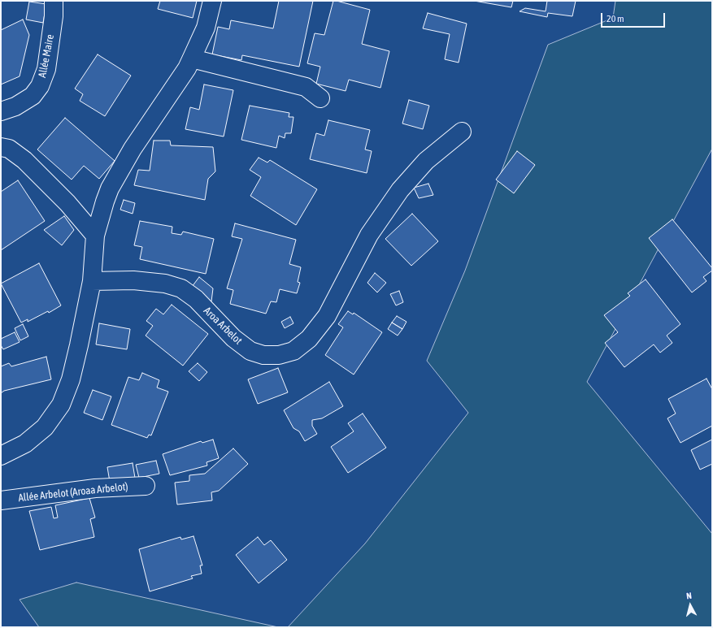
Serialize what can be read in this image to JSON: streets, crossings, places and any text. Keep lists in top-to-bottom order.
{
  "streets": {
    "street": ["Allée Maire", "Aroa Arbelot", "Allée Arbelot (Aroaa Arbelot)"]
  },
  "scale_bar": "20 m",
  "north": "top"
}
